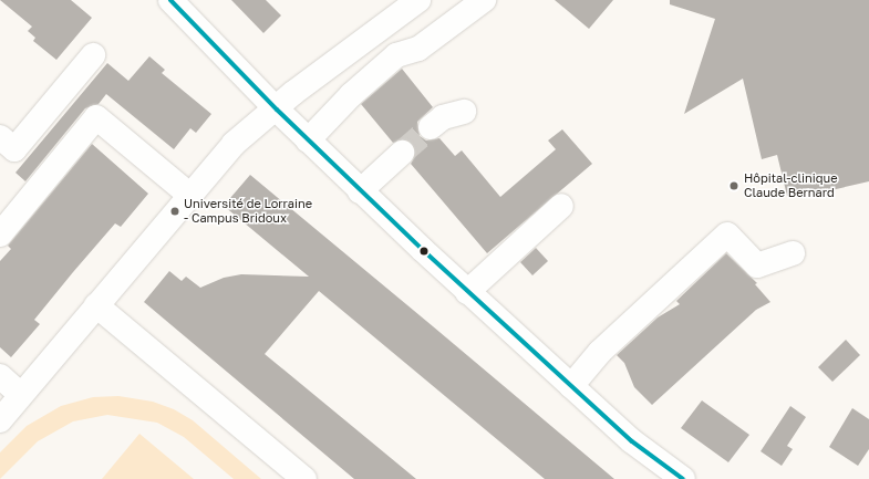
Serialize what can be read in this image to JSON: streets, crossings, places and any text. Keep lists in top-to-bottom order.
{
  "places": ["Hôpital-clinique Claude Bernard", "Université de Lorraine - Campus Bridoux"]
}
